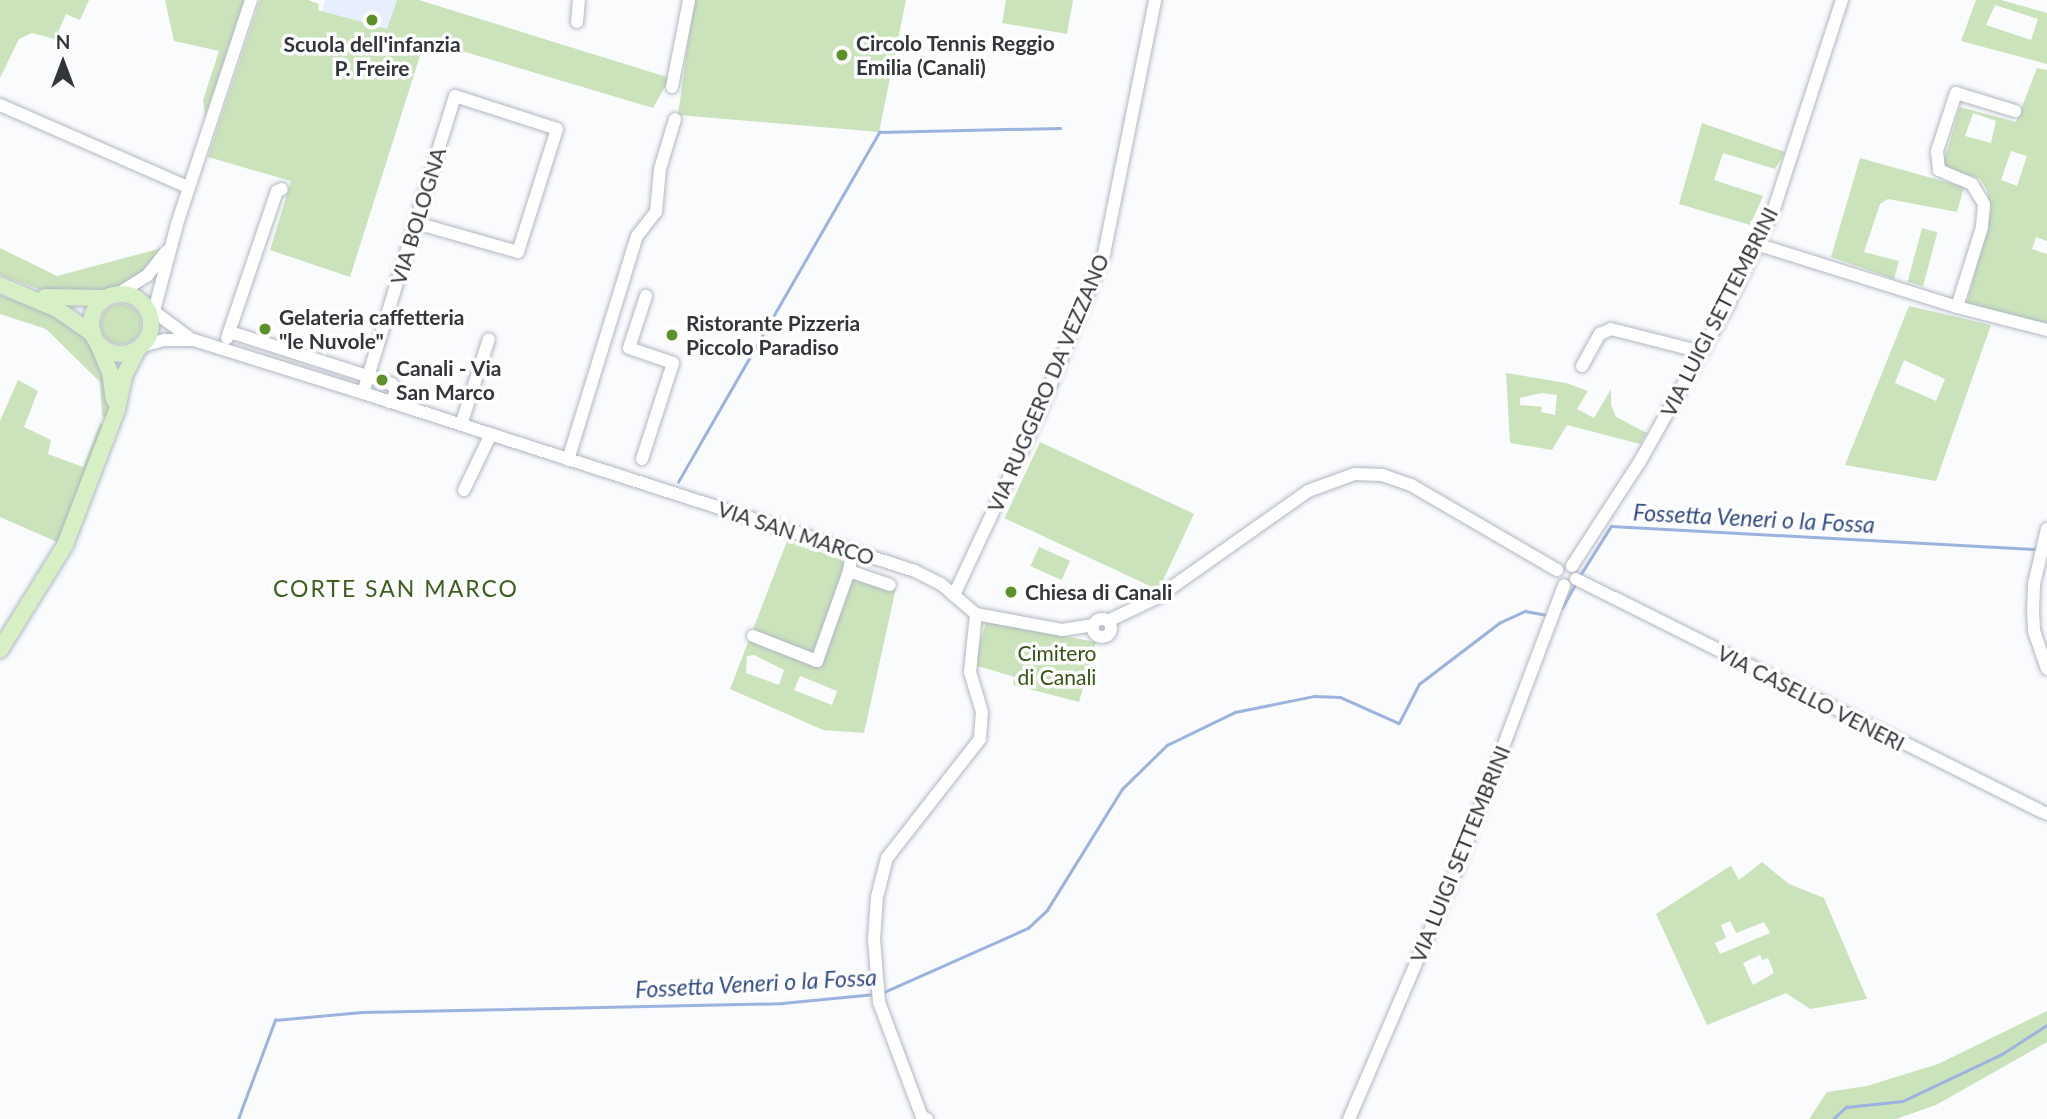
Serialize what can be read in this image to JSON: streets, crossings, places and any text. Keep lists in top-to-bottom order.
{
  "streets": {
    "street": [
      "VIA BOLOGNA",
      "VIA LUIGI SETTEMBRINI",
      "VIA RUGGERO DA VEZZANO",
      "VIA SAN MARCO",
      "VIA CASELLO VENERI"
    ]
  },
  "crossings": [
    ["VIA BOLOGNA", "VIA SAN MARCO"],
    ["VIA LUIGI SETTEMBRINI", "VIA CASELLO VENERI"],
    ["VIA RUGGERO DA VEZZANO", "VIA SAN MARCO"]
  ],
  "districts": ["CORTE SAN MARCO"],
  "water": ["Fossetta Veneri o la Fossa"],
  "parks": ["Cimitero di Canali"],
  "places": [
    "Scuola dell'infanzia P. Freire",
    "Circolo Tennis Reggio Emilia (Canali)",
    "Gelateria caffetteria \"le Nuvole\"",
    "Ristorante Pizzeria Piccolo Paradiso",
    "Canali - Via San Marco",
    "Chiesa di Canali"
  ],
  "north": "top"
}
